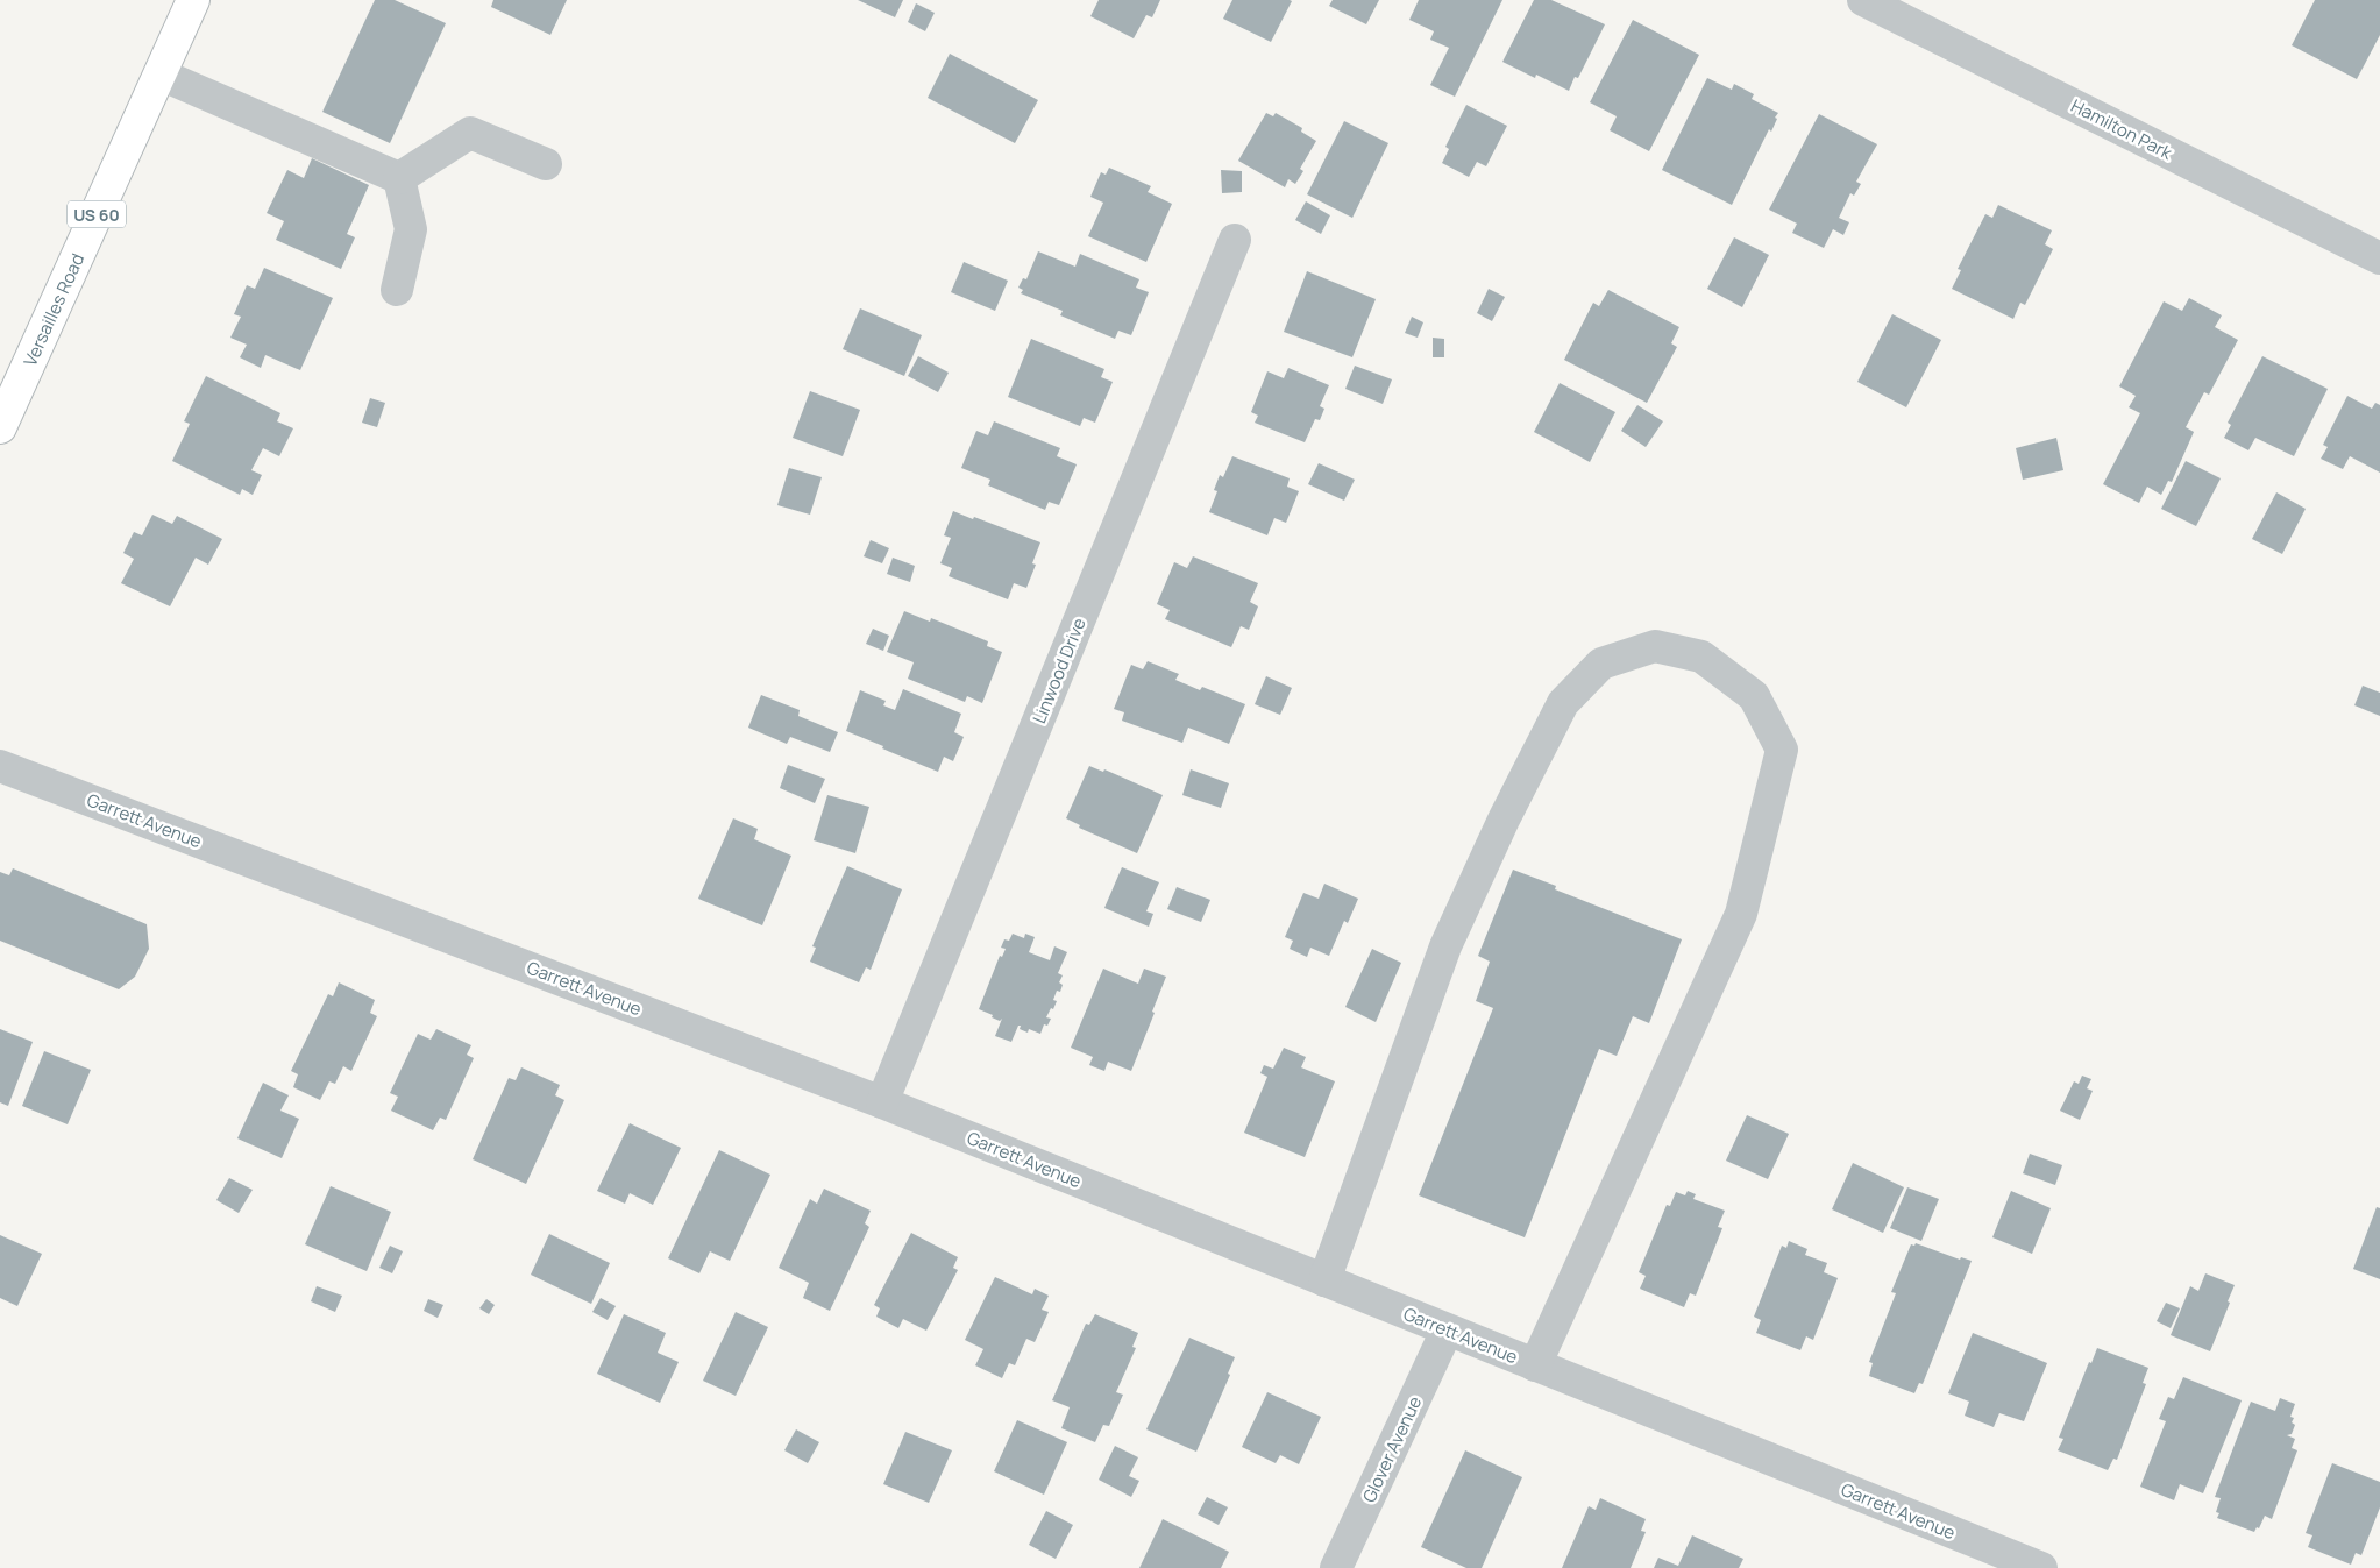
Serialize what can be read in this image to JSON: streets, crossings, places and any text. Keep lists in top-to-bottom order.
{
  "streets": {
    "main road": ["US 60", "Versailles Road"],
    "street": [
      "Hamilton Park",
      "Linwood Drive",
      "Garrett Avenue",
      "Glover Avenue"
    ]
  },
  "crossings": [
    ["Linwood Drive", "Garrett Avenue"],
    ["Garrett Avenue", "Glover Avenue"]
  ]
}
